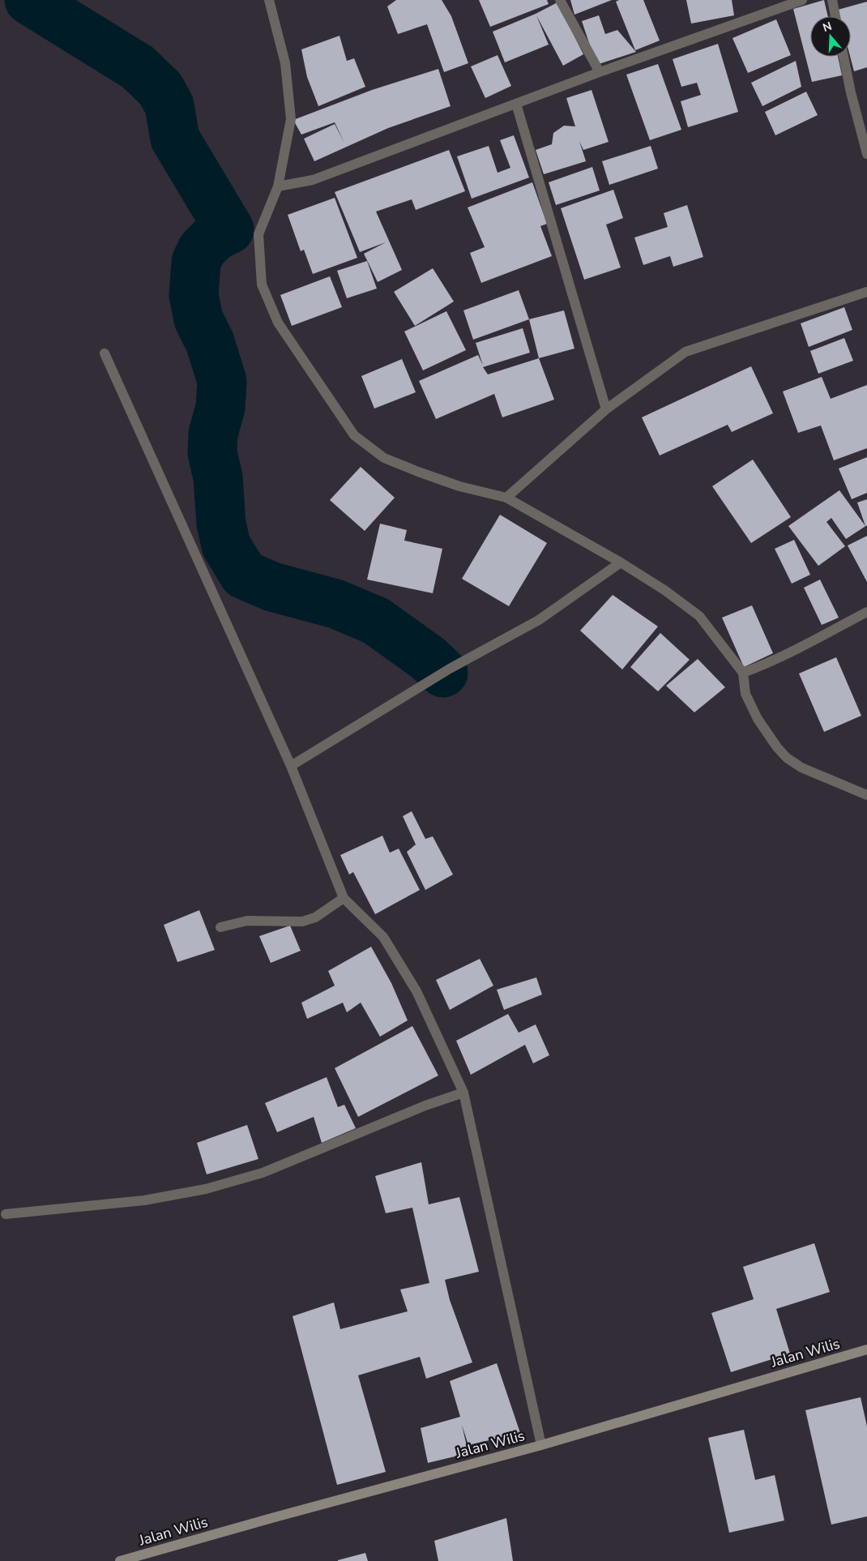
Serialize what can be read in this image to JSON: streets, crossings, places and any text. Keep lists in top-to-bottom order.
{
  "streets": {
    "main road": ["Jalan Wilis"]
  },
  "north": "top"
}
